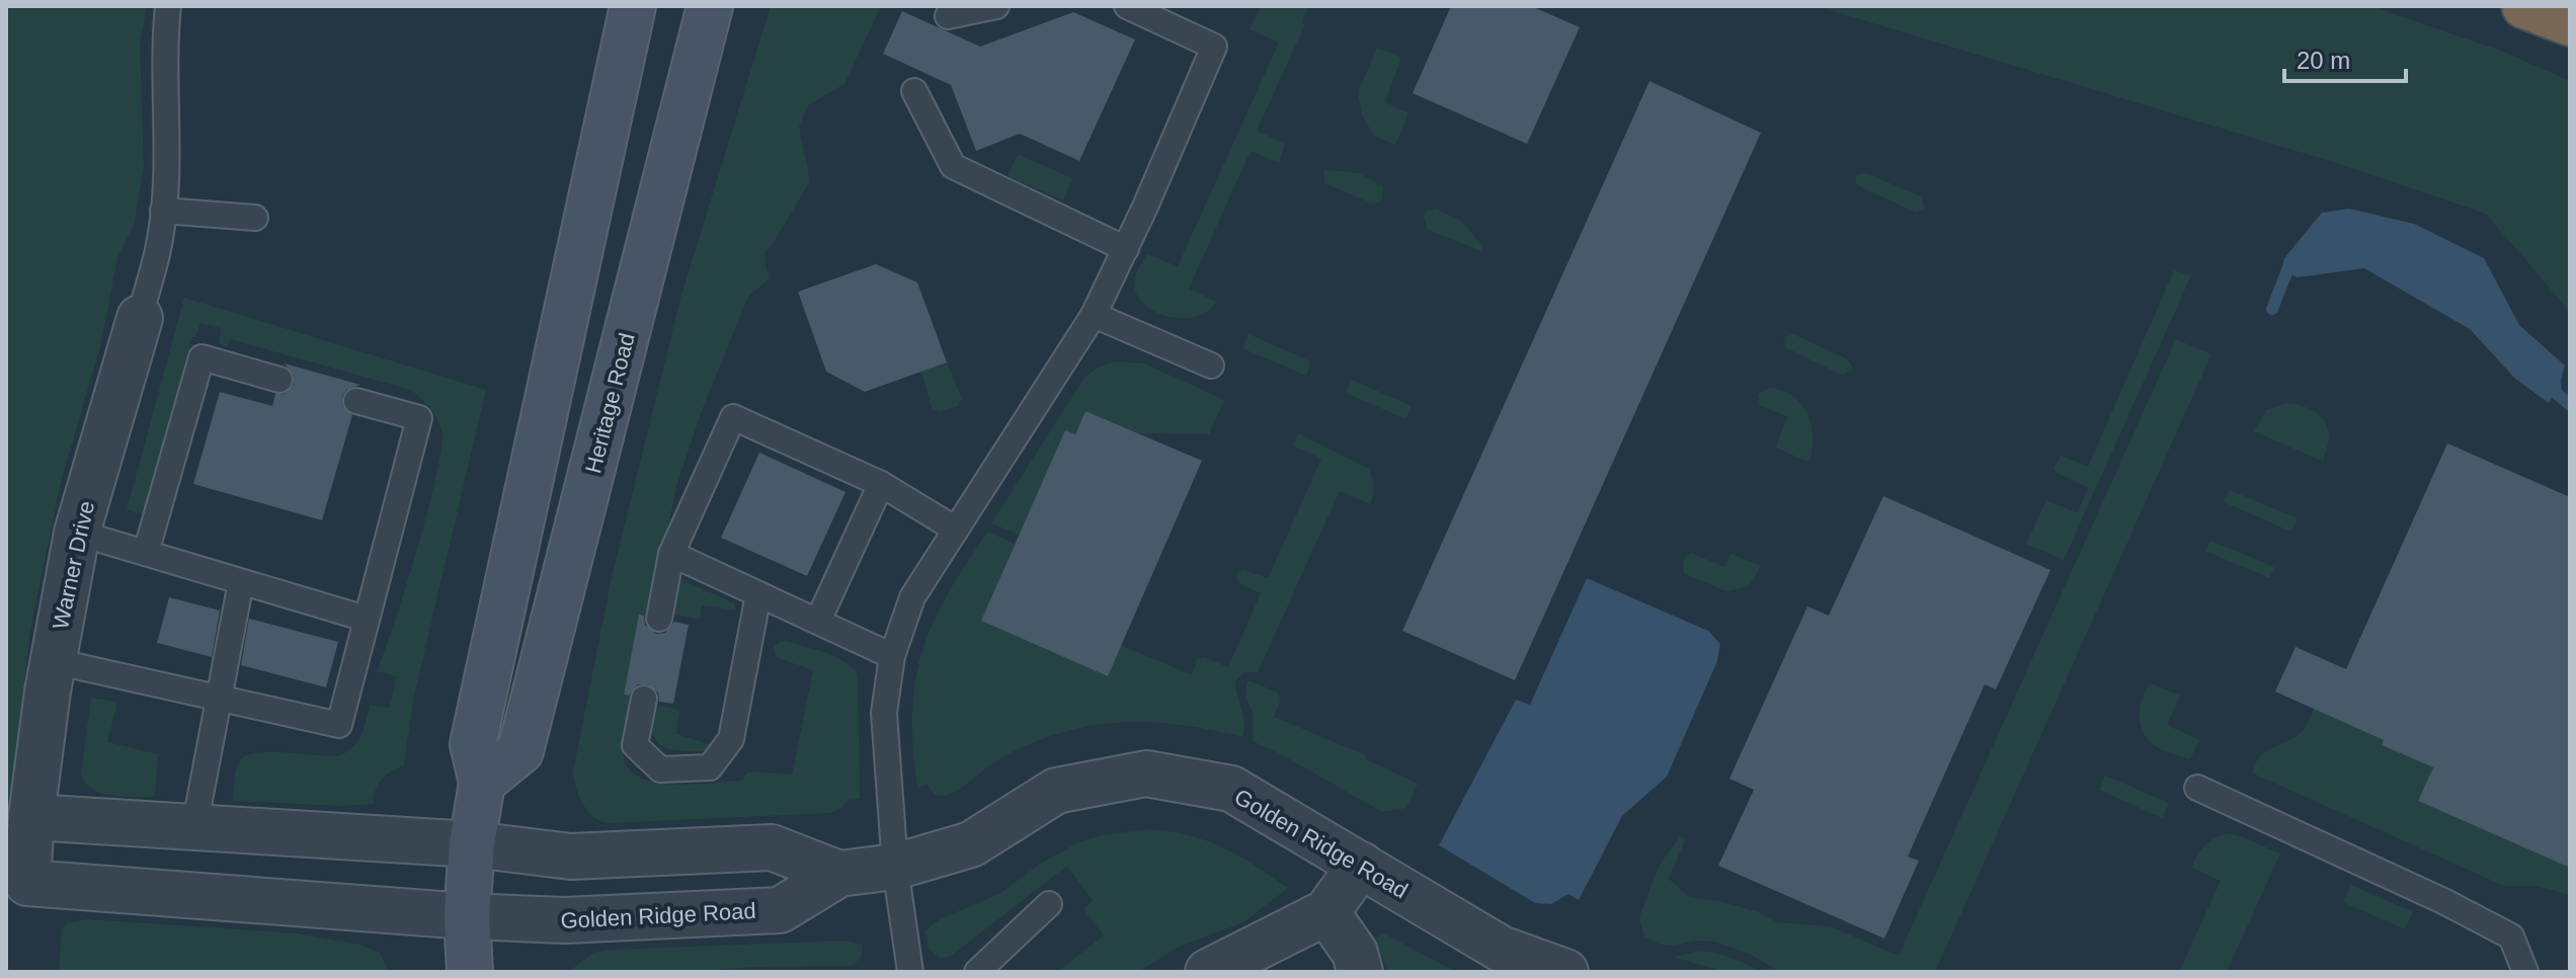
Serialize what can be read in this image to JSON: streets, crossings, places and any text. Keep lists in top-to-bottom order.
{
  "streets": {
    "main road": ["Heritage Road"],
    "street": ["Warner Drive", "Golden Ridge Road"]
  },
  "crossings": [
    ["Warner Drive", "Golden Ridge Road"]
  ],
  "scale_bar": "20 m"
}
